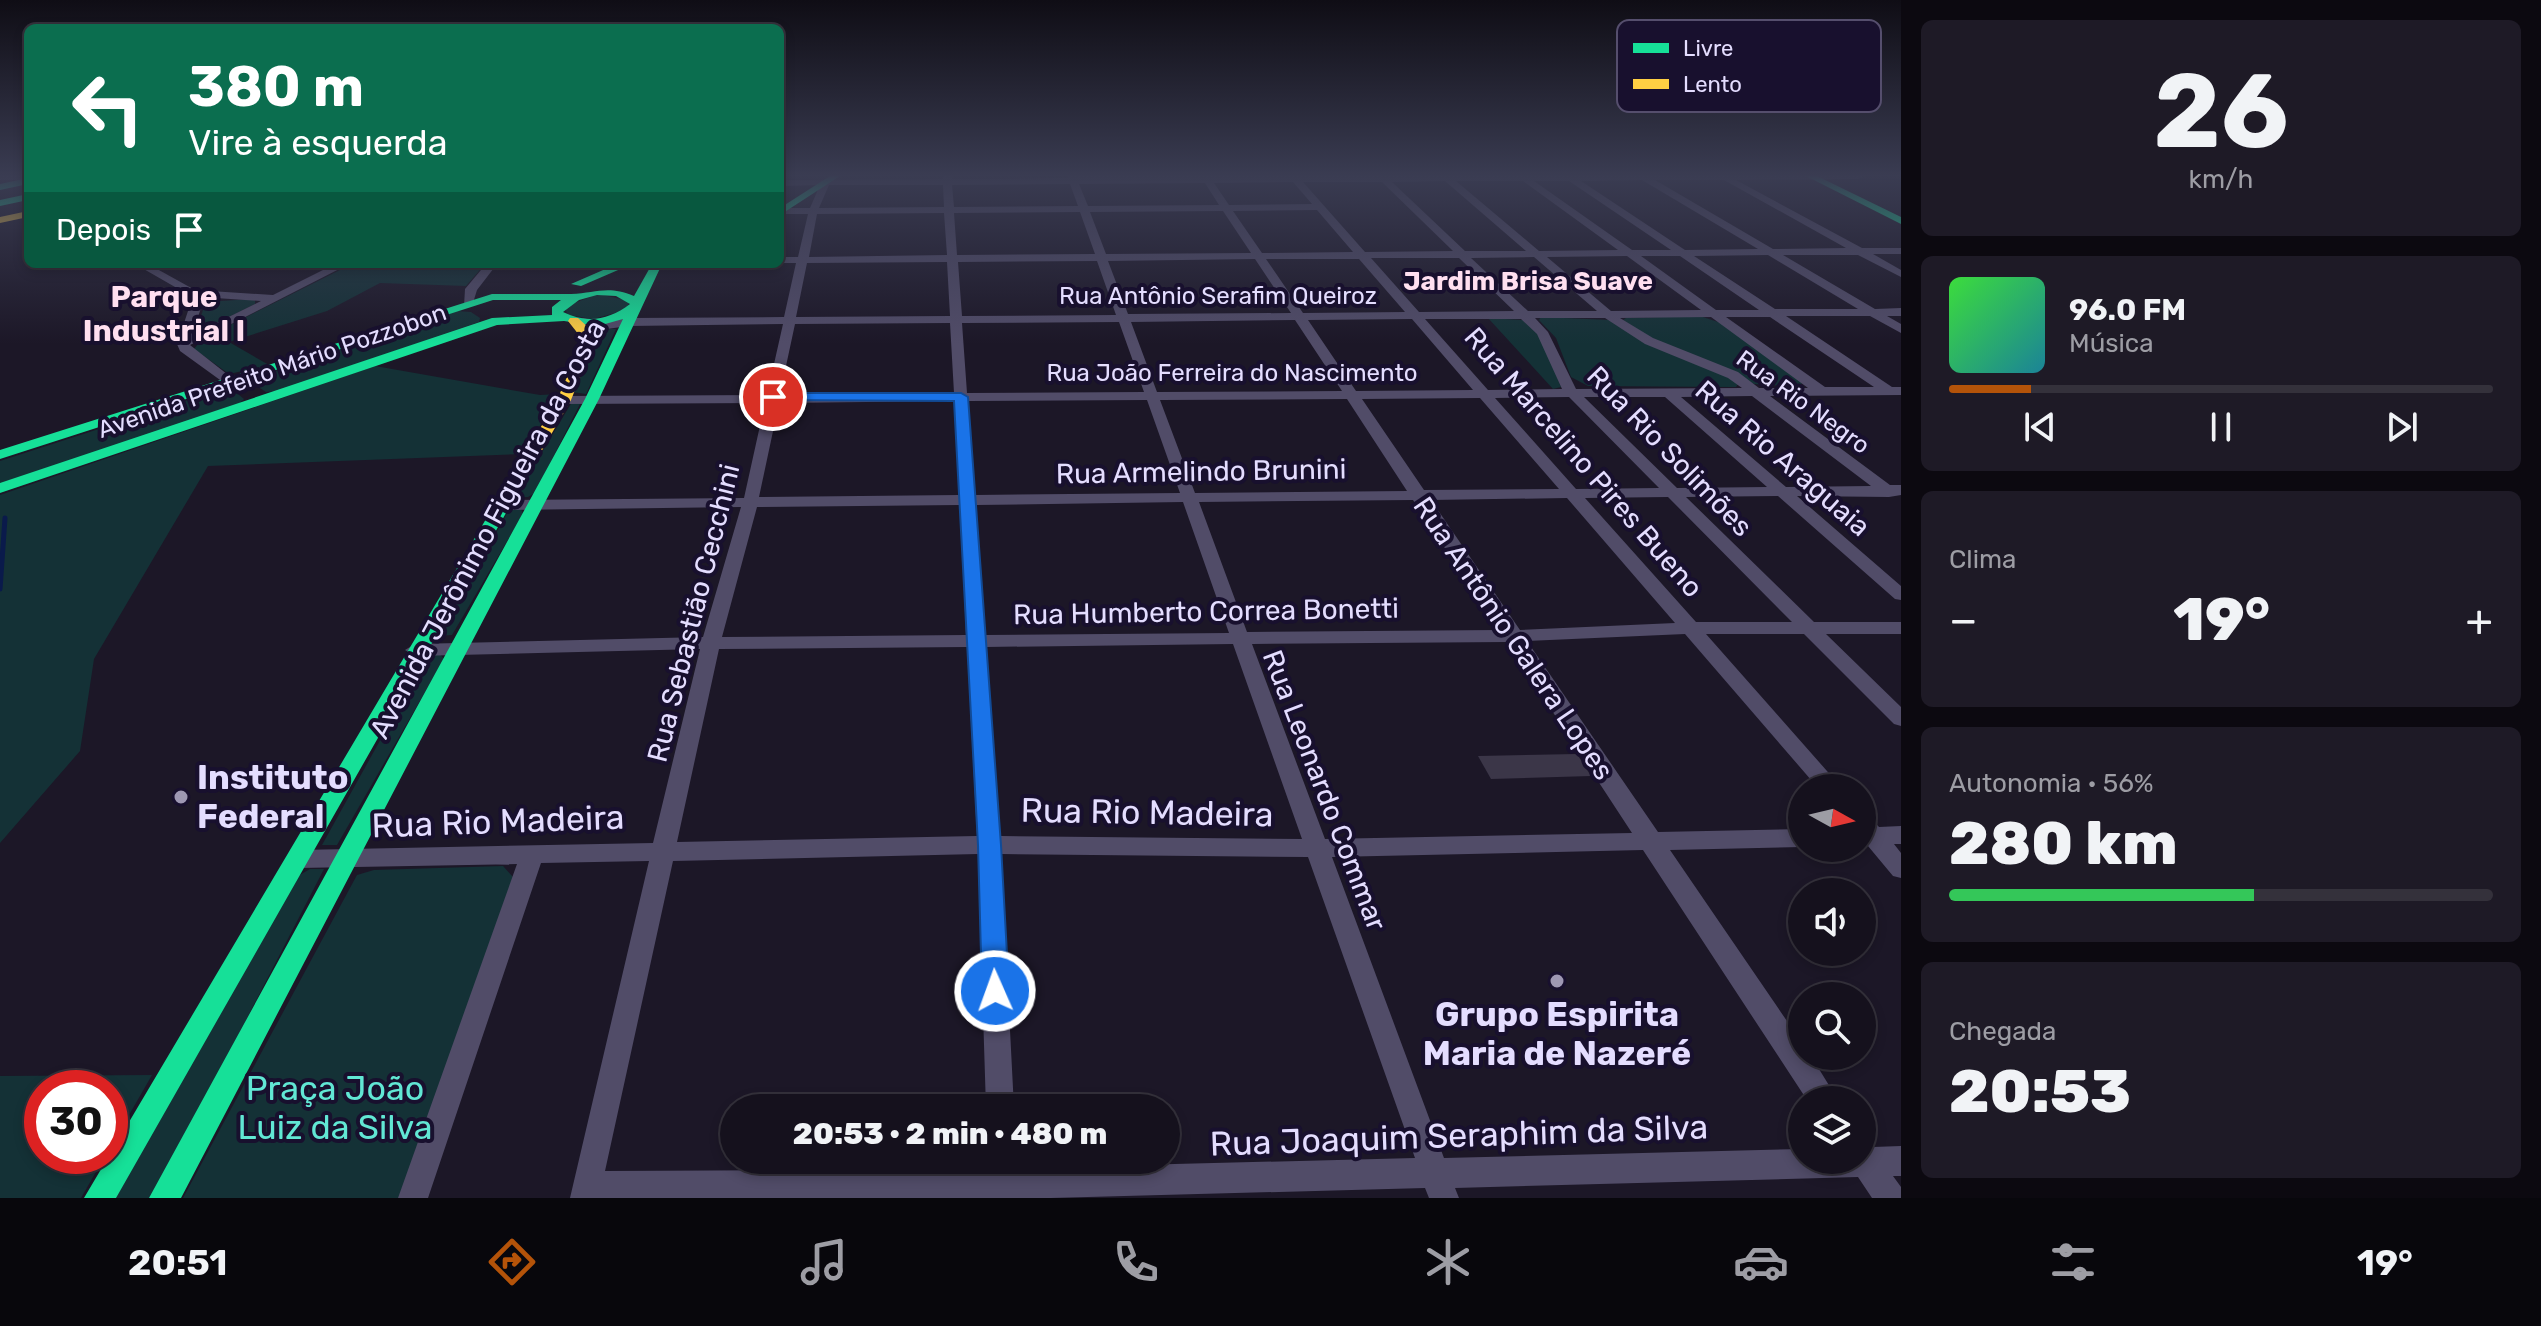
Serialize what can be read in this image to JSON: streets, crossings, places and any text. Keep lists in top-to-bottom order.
{
  "streets": {
    "main road": ["Avenida Prefeito Mário Pozzobon", "Avenida Jerônimo Figueira da Costa"],
    "street": [
      "Rua Antônio Serafim Queiroz",
      "Rua João Ferreira do Nascimento",
      "Rua Rio Negro",
      "Rua Rio Solimões",
      "Rua Rio Araguaia",
      "Rua Marcelino Pires Bueno",
      "Rua Armelindo Brunini",
      "Rua Humberto Correa Bonetti",
      "Rua Sebastião Cecchini",
      "Rua Antônio Galera Lopes",
      "Rua Leonardo Commar",
      "Rua Rio Madeira",
      "Rua Joaquim Seraphim da Silva"
    ]
  },
  "crossings": [
    ["Rua Antônio Serafim Queiroz", "Avenida Prefeito Mário Pozzobon"],
    ["Rua Antônio Serafim Queiroz", "Rua Rio Negro"],
    ["Rua Antônio Serafim Queiroz", "Rua Rio Solimões"],
    ["Rua Antônio Serafim Queiroz", "Rua Marcelino Pires Bueno"],
    ["Rua Antônio Serafim Queiroz", "Avenida Jerônimo Figueira da Costa"],
    ["Rua Antônio Serafim Queiroz", "Rua Sebastião Cecchini"],
    ["Rua Antônio Serafim Queiroz", "Rua Antônio Galera Lopes"],
    ["Rua Antônio Serafim Queiroz", "Rua Leonardo Commar"],
    ["Avenida Prefeito Mário Pozzobon", "Avenida Jerônimo Figueira da Costa"],
    ["Rua João Ferreira do Nascimento", "Rua Rio Negro"],
    ["Rua João Ferreira do Nascimento", "Rua Rio Solimões"],
    ["Rua João Ferreira do Nascimento", "Rua Rio Araguaia"],
    ["Rua João Ferreira do Nascimento", "Rua Marcelino Pires Bueno"],
    ["Rua João Ferreira do Nascimento", "Avenida Jerônimo Figueira da Costa"],
    ["Rua João Ferreira do Nascimento", "Rua Sebastião Cecchini"],
    ["Rua João Ferreira do Nascimento", "Rua Antônio Galera Lopes"],
    ["Rua João Ferreira do Nascimento", "Rua Leonardo Commar"],
    ["Rua Rio Negro", "Rua Armelindo Brunini"],
    ["Rua Rio Solimões", "Rua Armelindo Brunini"],
    ["Rua Rio Solimões", "Rua Humberto Correa Bonetti"],
    ["Rua Rio Araguaia", "Rua Armelindo Brunini"],
    ["Rua Marcelino Pires Bueno", "Rua Armelindo Brunini"],
    ["Rua Marcelino Pires Bueno", "Rua Humberto Correa Bonetti"],
    ["Rua Armelindo Brunini", "Avenida Jerônimo Figueira da Costa"],
    ["Rua Armelindo Brunini", "Rua Sebastião Cecchini"],
    ["Rua Armelindo Brunini", "Rua Antônio Galera Lopes"],
    ["Rua Armelindo Brunini", "Rua Leonardo Commar"],
    ["Avenida Jerônimo Figueira da Costa", "Rua Humberto Correa Bonetti"],
    ["Avenida Jerônimo Figueira da Costa", "Rua Rio Madeira"],
    ["Rua Humberto Correa Bonetti", "Rua Sebastião Cecchini"],
    ["Rua Humberto Correa Bonetti", "Rua Antônio Galera Lopes"],
    ["Rua Humberto Correa Bonetti", "Rua Leonardo Commar"],
    ["Rua Sebastião Cecchini", "Rua Rio Madeira"],
    ["Rua Sebastião Cecchini", "Rua Joaquim Seraphim da Silva"],
    ["Rua Antônio Galera Lopes", "Rua Rio Madeira"],
    ["Rua Leonardo Commar", "Rua Rio Madeira"],
    ["Rua Leonardo Commar", "Rua Joaquim Seraphim da Silva"]
  ],
  "districts": ["Jardim Brisa Suave", "Parque Industrial I"],
  "parks": ["Praça João Luiz da Silva"],
  "places": ["Instituto Federal", "Grupo Espirita Maria de Nazeré"],
  "legend": ["Livre", "Lento"],
  "north": "right",
  "page": {
    "tile": [
      ["26", "km/h"],
      "Clima",
      ["Autonomia · 56%", "280 km"],
      ["Chegada", "20:53"]
    ],
    "turn": ["380 m", "Vire à esquerda"],
    "then": "Depois",
    "song": ["96.0 FM", "Música"],
    "heat": ["−", "19°", "+"],
    "limit": "30",
    "trip": "20:53 · 2 min · 480 m",
    "tabs": ["20:51", "19°"]
  }
}
